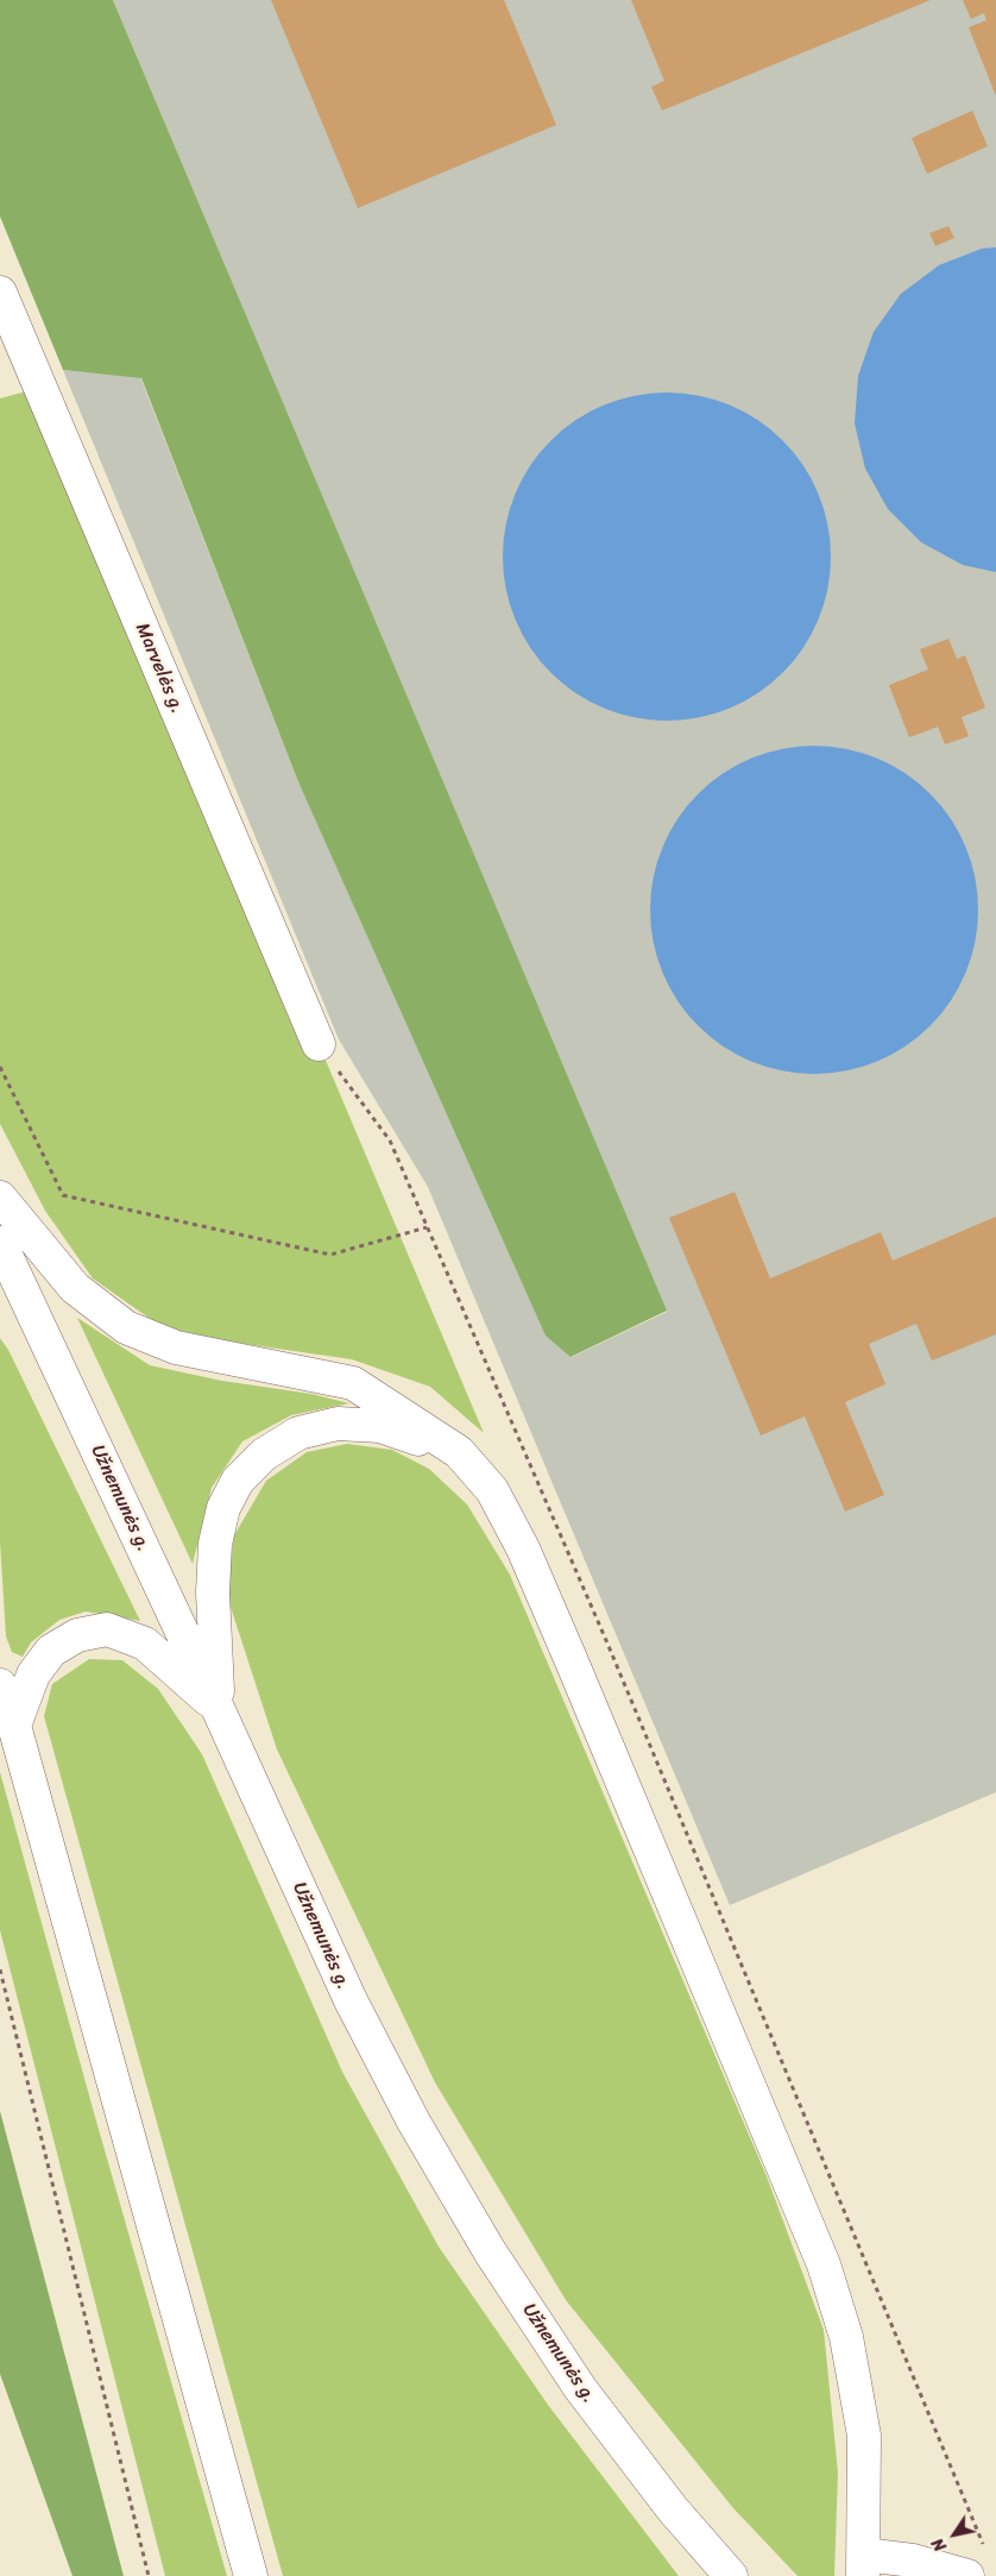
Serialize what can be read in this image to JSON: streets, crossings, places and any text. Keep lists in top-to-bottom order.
{
  "streets": {
    "main road": ["Marvelės g.", "Užnemunės g."]
  },
  "north": "bottom left"
}
